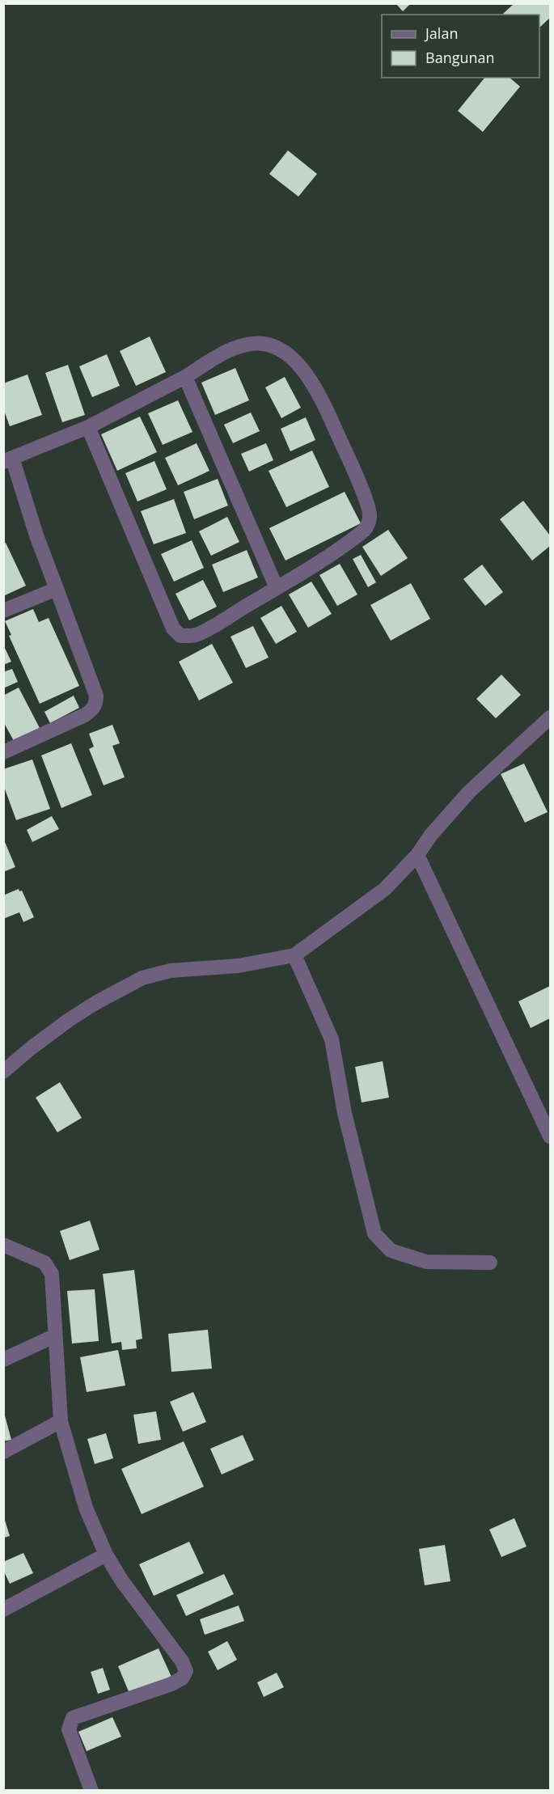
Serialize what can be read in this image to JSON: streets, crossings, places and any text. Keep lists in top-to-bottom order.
{
  "legend": ["Jalan", "Bangunan"]
}
